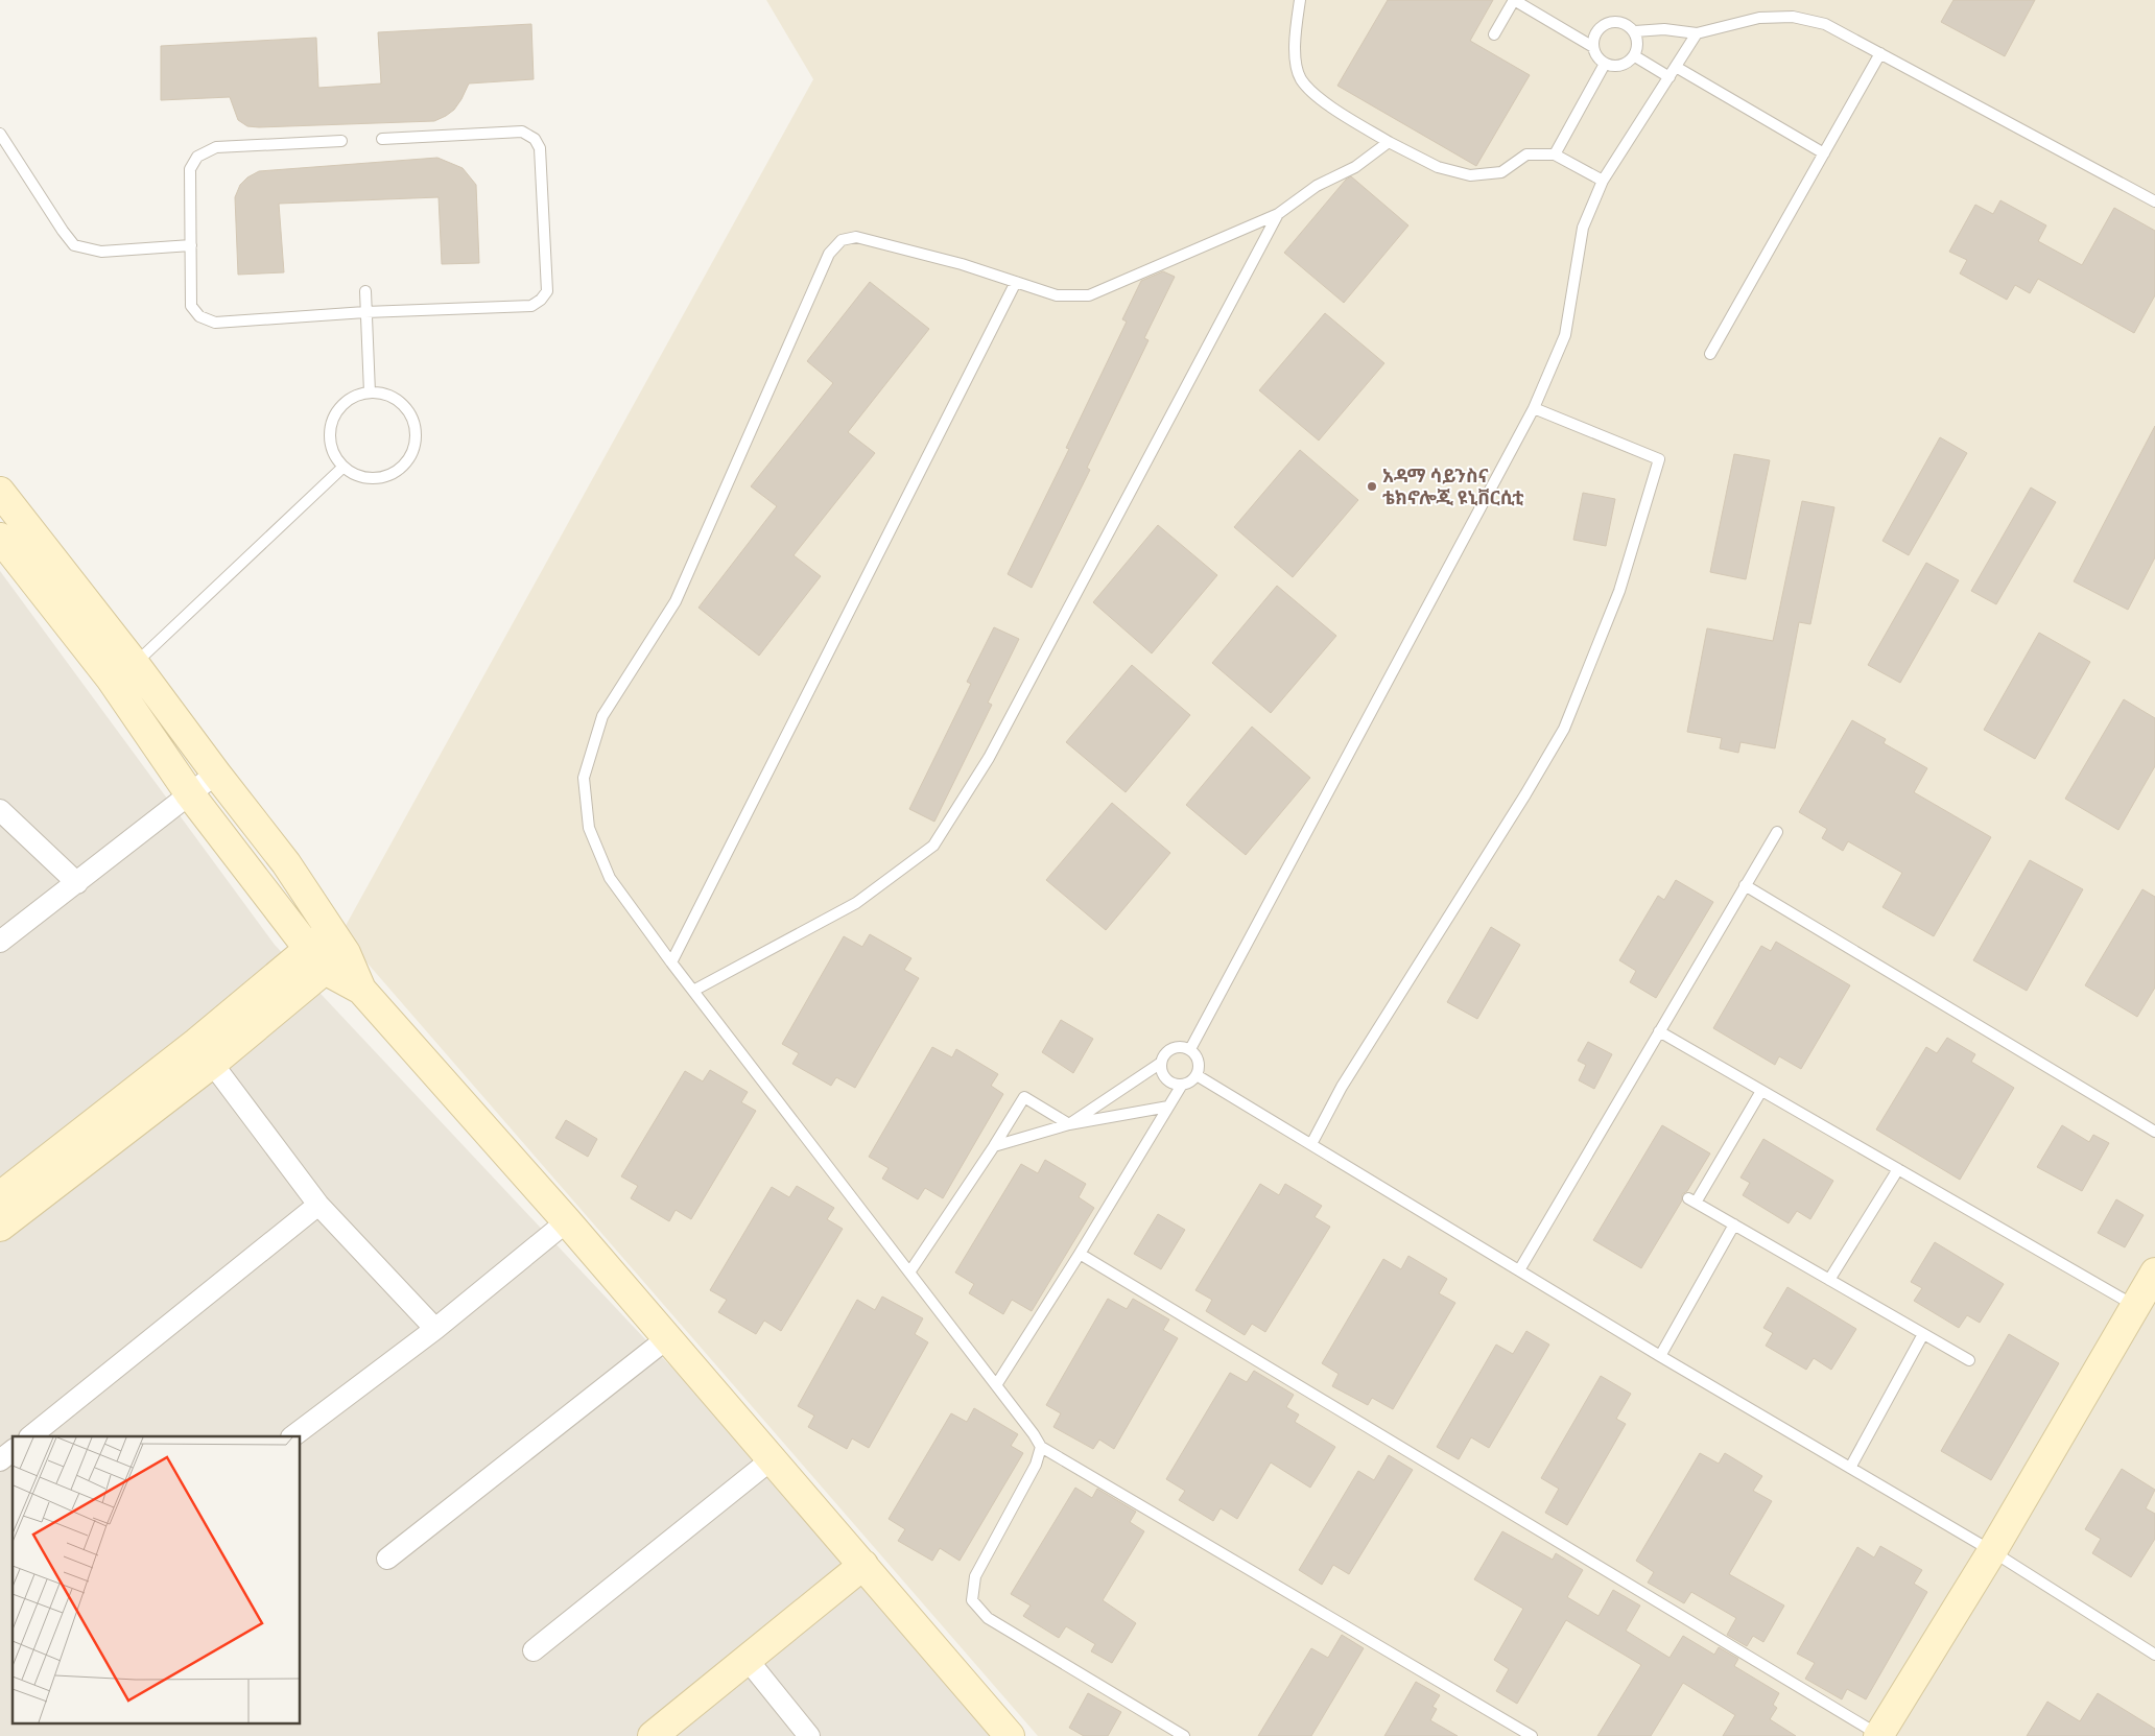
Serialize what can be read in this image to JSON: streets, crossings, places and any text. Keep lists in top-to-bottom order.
{
  "places": ["አዳማ ሳይንስና ቴክኖሎጂ ዩኒቨርሲቲ"]
}
